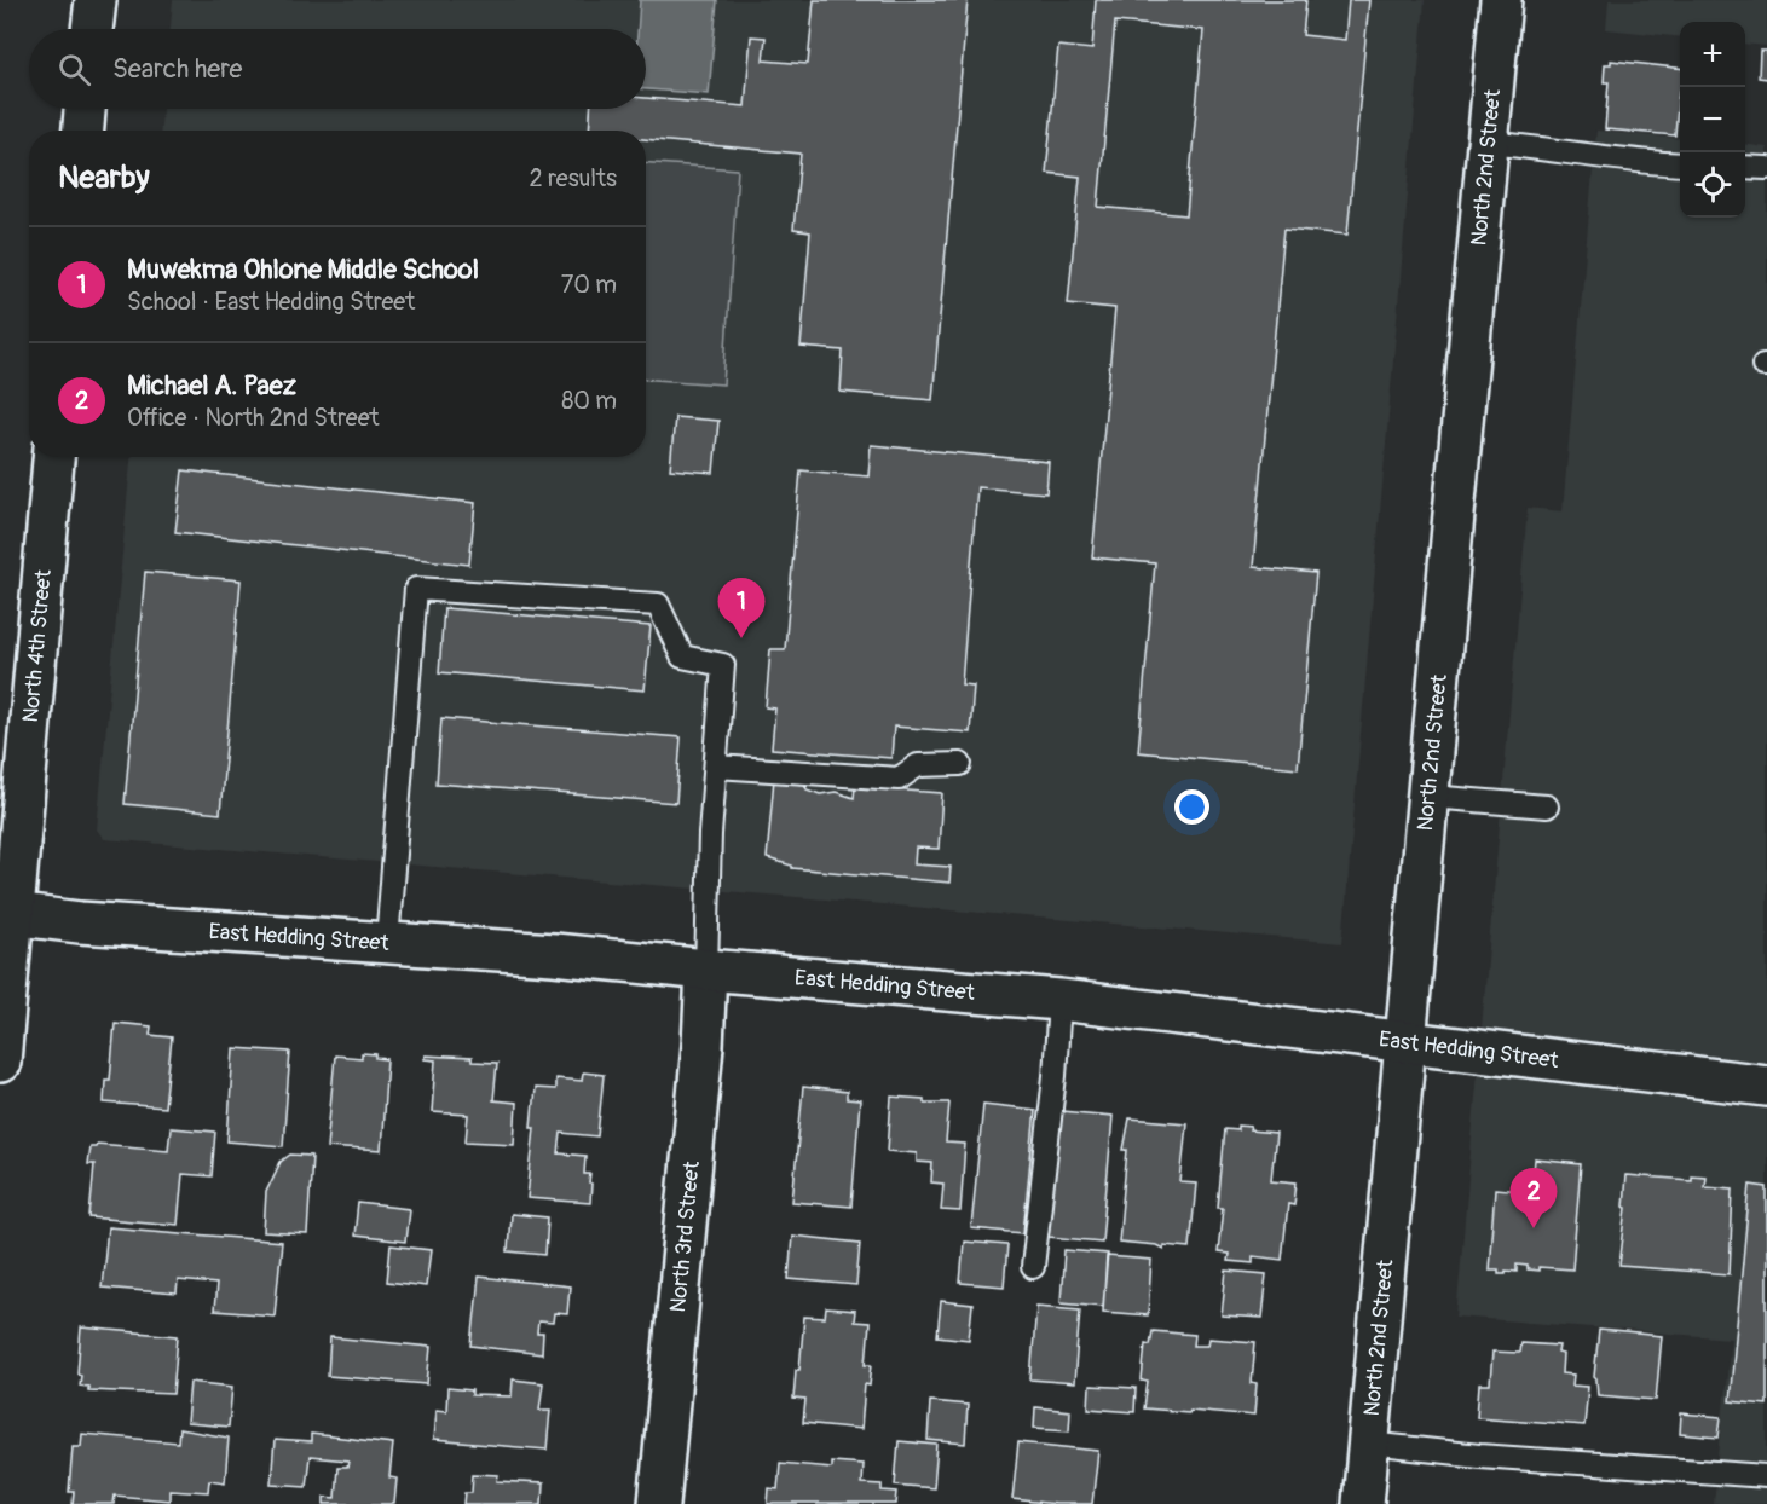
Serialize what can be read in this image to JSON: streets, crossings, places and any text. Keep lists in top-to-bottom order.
{
  "streets": {
    "main road": [
      "North 2nd Street",
      "North 4th Street",
      "East Hedding Street",
      "North 3rd Street"
    ]
  },
  "crossings": [
    ["North 2nd Street", "East Hedding Street"],
    ["North 4th Street", "East Hedding Street"],
    ["East Hedding Street", "North 3rd Street"]
  ],
  "page": {
    "map_buttons": ["+", "−"],
    "search": "Search here",
    "heading": ["Nearby", "2 results"],
    "list": [
      {
        "mark": "1",
        "name": "Muwekma Ohlone Middle School",
        "note": "School · East Hedding Street",
        "value": "70 m"
      },
      {
        "mark": "2",
        "name": "Michael A. Paez",
        "note": "Office · North 2nd Street",
        "value": "80 m"
      }
    ],
    "pins": ["1", "2"]
  }
}
